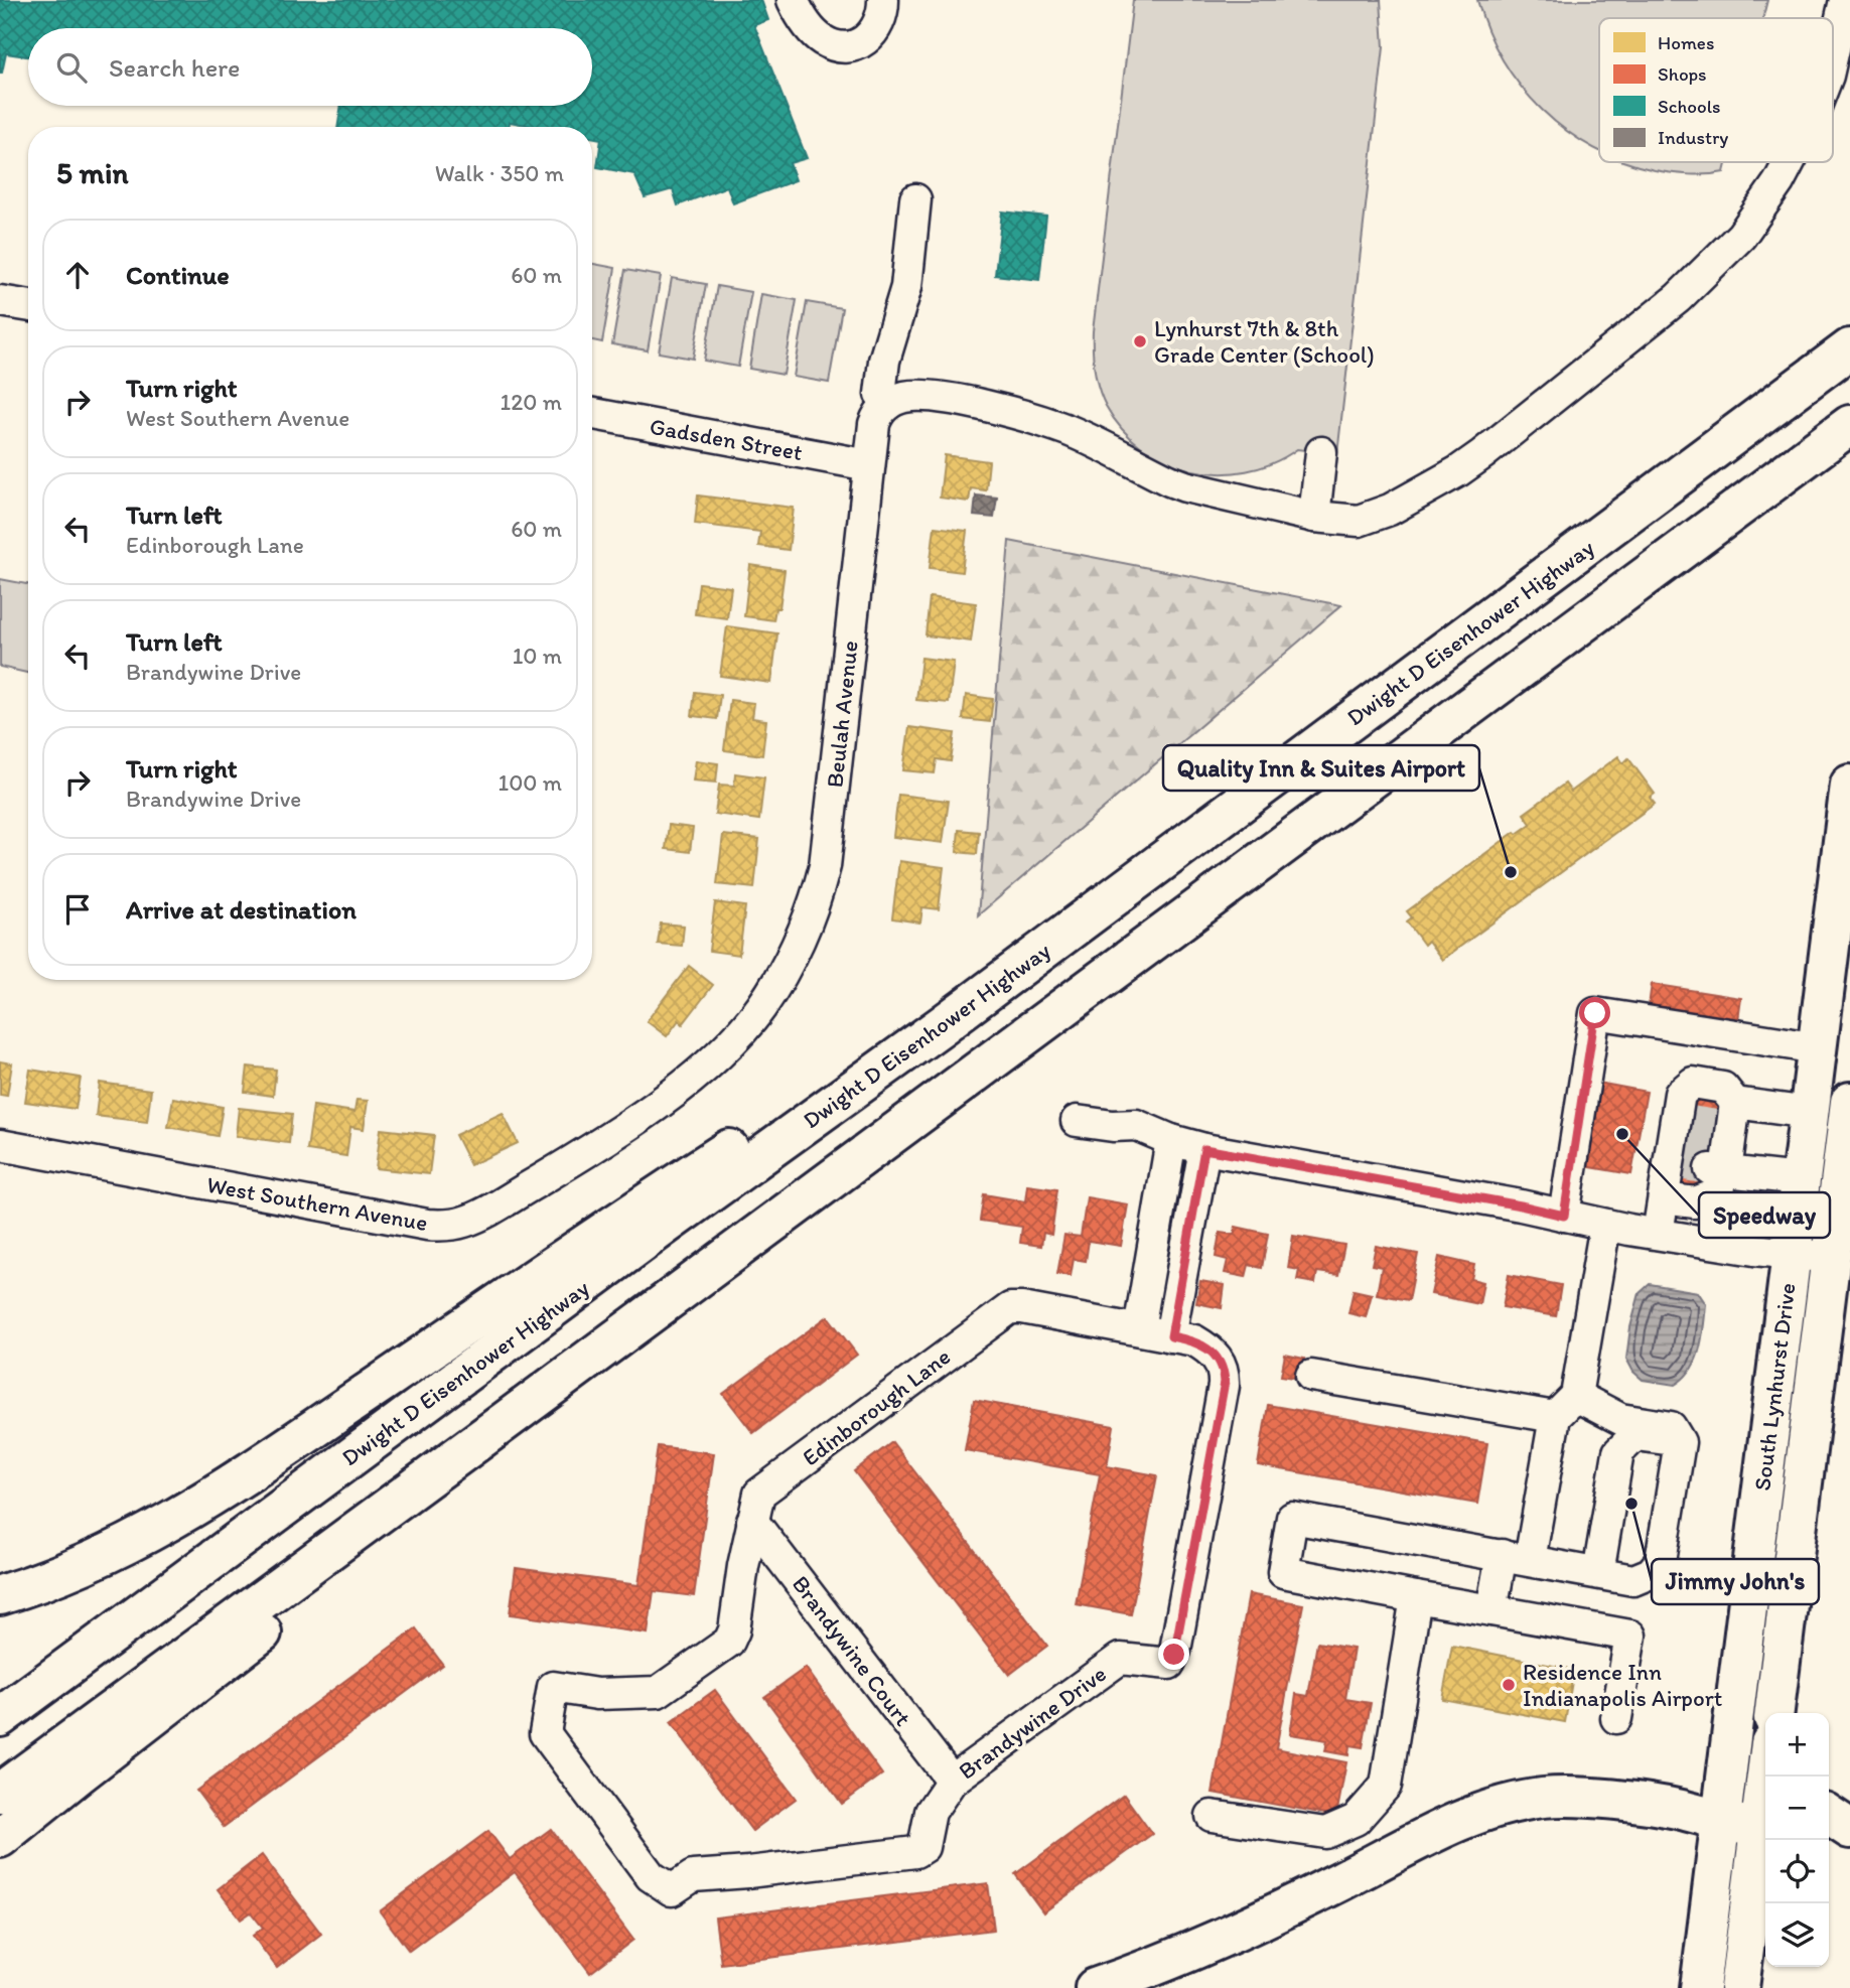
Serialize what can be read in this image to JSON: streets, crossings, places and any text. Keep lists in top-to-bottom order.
{
  "streets": {
    "main road": ["Dwight D Eisenhower Highway", "South Lynhurst Drive"],
    "street": [
      "Gadsden Street",
      "Beulah Avenue",
      "West Southern Avenue",
      "Edinborough Lane",
      "Brandywine Court",
      "Brandywine Drive"
    ]
  },
  "crossings": [
    ["Gadsden Street", "Beulah Avenue"],
    ["Beulah Avenue", "West Southern Avenue"],
    ["Edinborough Lane", "Brandywine Court"],
    ["Edinborough Lane", "Brandywine Drive"],
    ["Brandywine Court", "Brandywine Drive"]
  ],
  "places": [
    "Lynhurst 7th & 8th Grade Center (School)",
    "Quality Inn & Suites Airport",
    "Speedway",
    "Jimmy John's",
    "Residence Inn Indianapolis Airport"
  ],
  "legend": [
    "Homes",
    "Shops",
    "Schools",
    "Industry"
  ],
  "page": {
    "search": "Search here",
    "heading": ["5 min", "Walk · 350 m"],
    "list": [
      ["Continue", "60 m"],
      ["Turn right", "West Southern Avenue", "120 m"],
      ["Turn left", "Edinborough Lane", "60 m"],
      ["Turn left", "Brandywine Drive", "10 m"],
      ["Turn right", "Brandywine Drive", "100 m"],
      "Arrive at destination"
    ],
    "map_buttons": ["+", "−"]
  }
}
